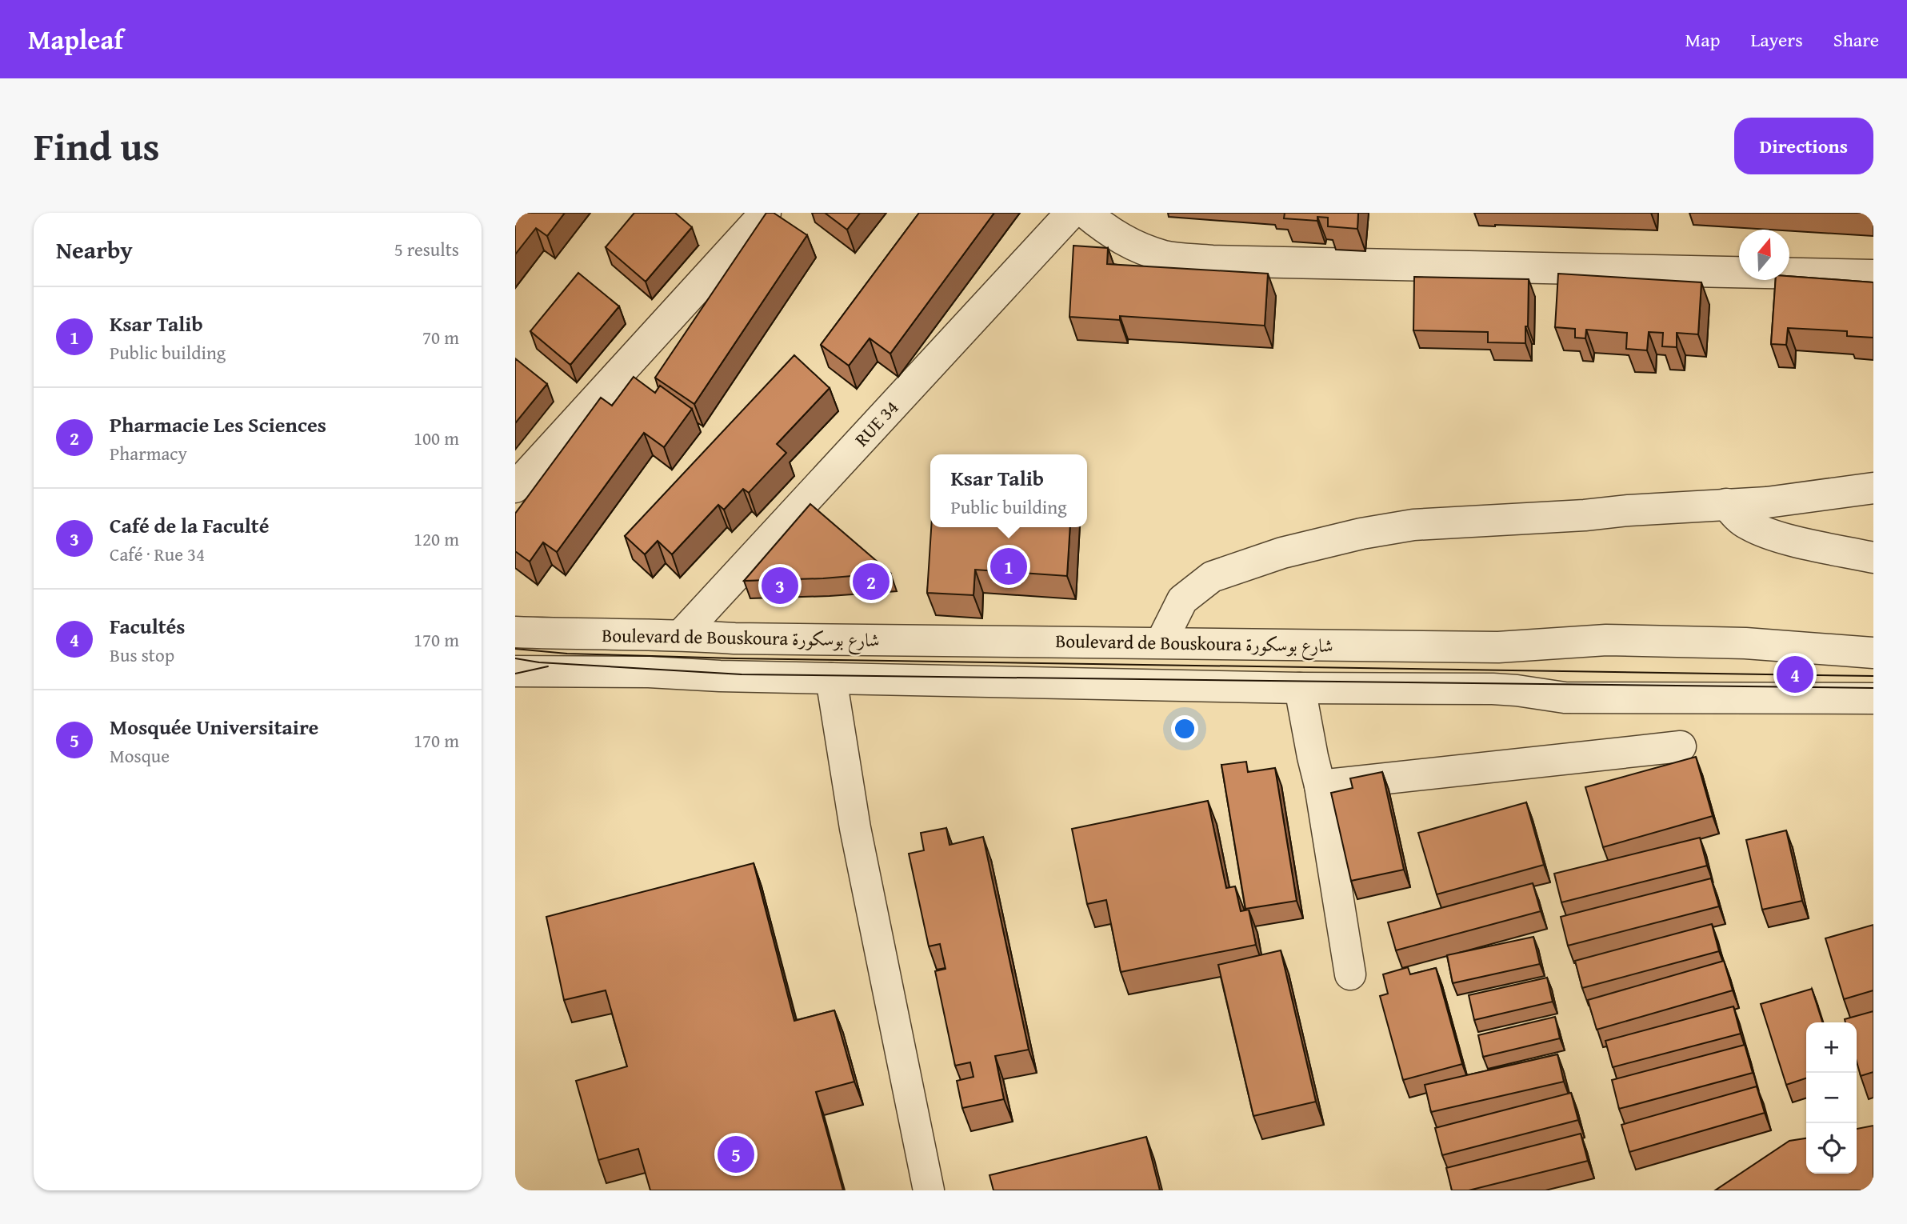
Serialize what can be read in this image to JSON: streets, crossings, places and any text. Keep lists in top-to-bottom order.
{
  "streets": {
    "street": ["RUE 34", "Boulevard de Bouskoura شارع بوسكورة"]
  },
  "crossings": [
    ["RUE 34", "Boulevard de Bouskoura شارع بوسكورة"]
  ],
  "north": "top",
  "page": {
    "header": "Mapleaf",
    "nav": ["Map", "Layers", "Share"],
    "title": "Find us",
    "buttons": "Directions",
    "heading": ["Nearby", "5 results"],
    "list": [
      {
        "mark": "1",
        "name": "Ksar Talib",
        "note": "Public building",
        "value": "70 m"
      },
      {
        "mark": "2",
        "name": "Pharmacie Les Sciences",
        "note": "Pharmacy",
        "value": "100 m"
      },
      {
        "mark": "3",
        "name": "Café de la Faculté",
        "note": "Café · Rue 34",
        "value": "120 m"
      },
      {
        "mark": "4",
        "name": "Facultés",
        "note": "Bus stop",
        "value": "170 m"
      },
      {
        "mark": "5",
        "name": "Mosquée Universitaire",
        "note": "Mosque",
        "value": "170 m"
      }
    ],
    "popup": ["Ksar Talib", "Public building"],
    "pins": [
      "1",
      "2",
      "3",
      "4",
      "5"
    ],
    "map_buttons": ["+", "−"]
  }
}
